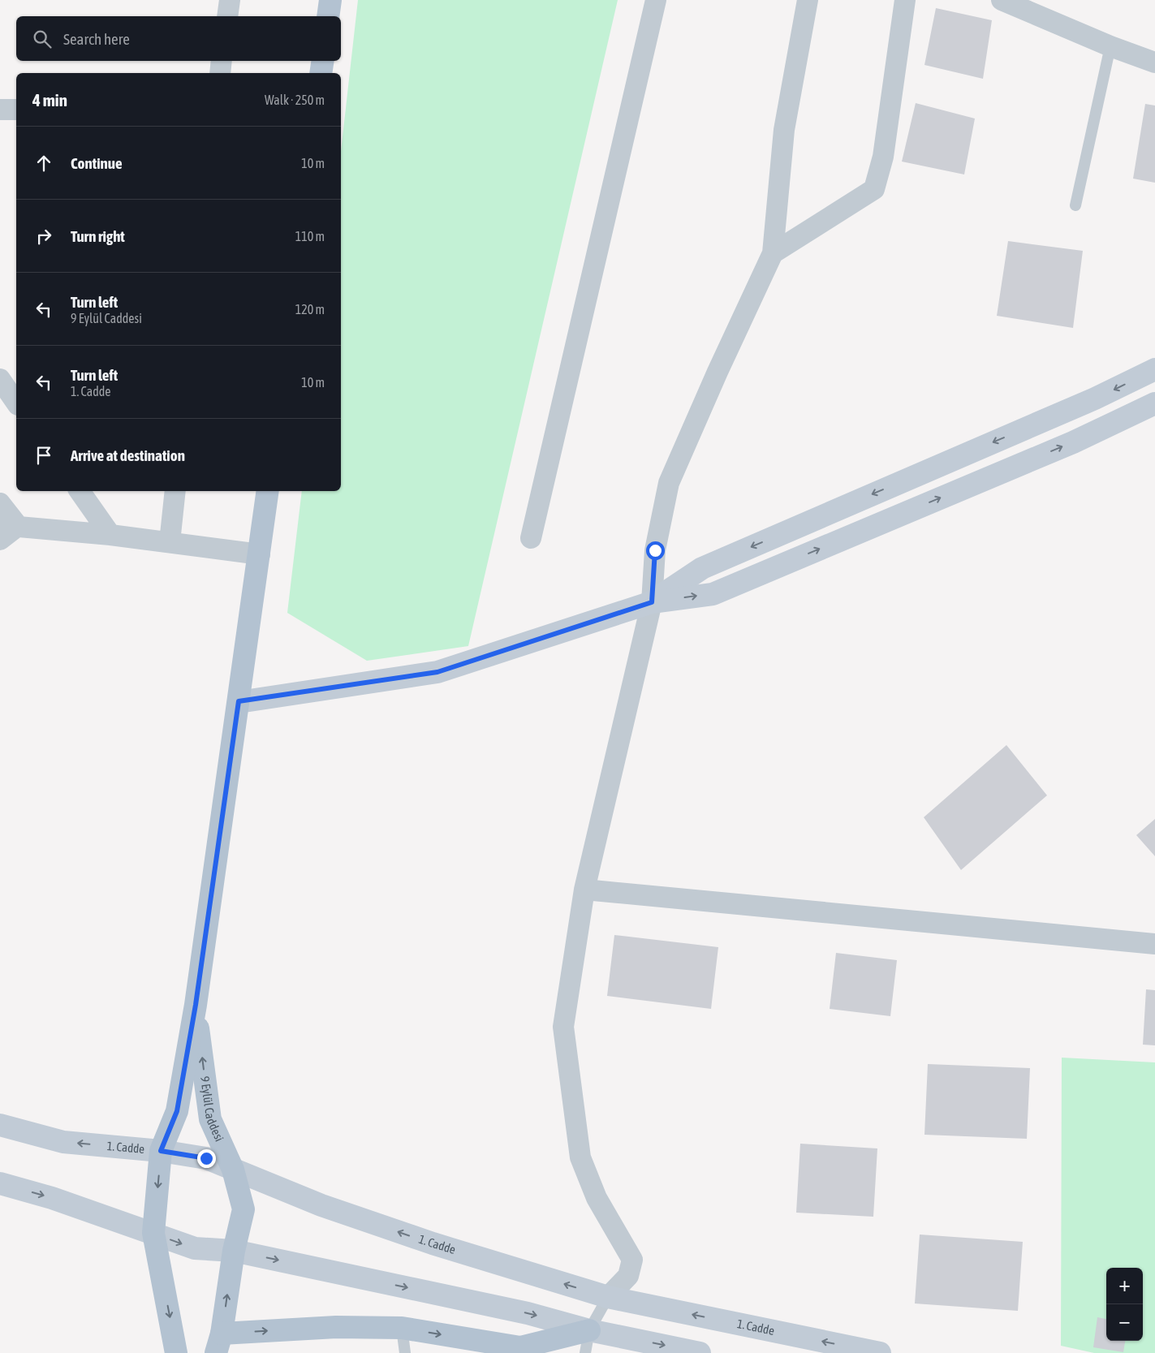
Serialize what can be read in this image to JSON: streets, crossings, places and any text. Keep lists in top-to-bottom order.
{
  "streets": {
    "main road": ["9 Eylül Caddesi"],
    "street": ["1. Cadde"]
  },
  "crossings": [
    ["9 Eylül Caddesi", "1. Cadde"]
  ],
  "page": {
    "search": "Search here",
    "heading": ["4 min", "Walk · 250 m"],
    "list": [
      ["Continue", "10 m"],
      ["Turn right", "110 m"],
      ["Turn left", "9 Eylül Caddesi", "120 m"],
      ["Turn left", "1. Cadde", "10 m"],
      "Arrive at destination"
    ],
    "map_buttons": ["+", "−"]
  }
}
